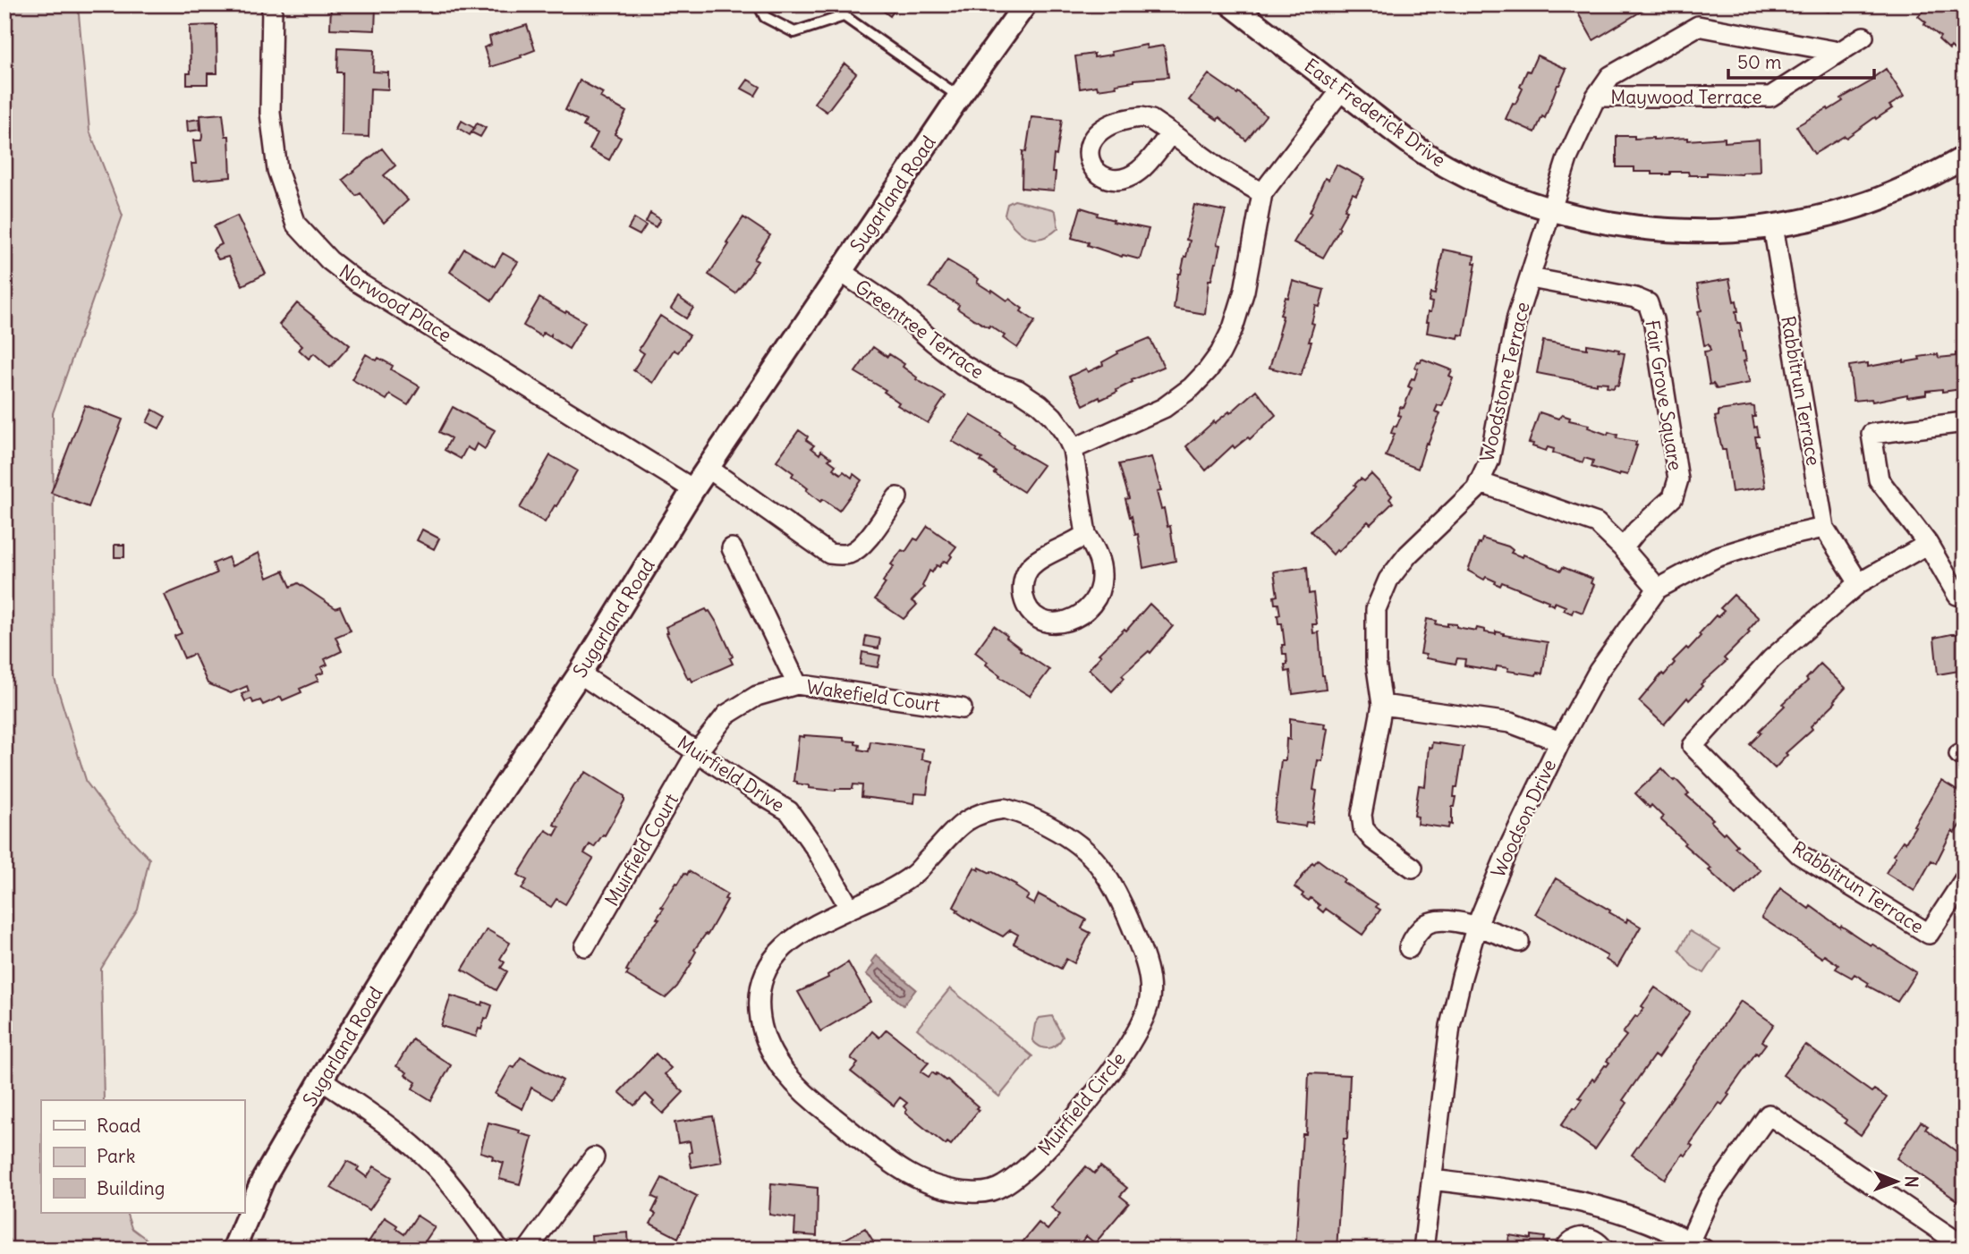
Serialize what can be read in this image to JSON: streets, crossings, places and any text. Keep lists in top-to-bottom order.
{
  "streets": {
    "street": [
      "Maywood Terrace",
      "East Frederick Drive",
      "Sugarland Road",
      "Norwood Place",
      "Greentree Terrace",
      "Woodstone Terrace",
      "Rabbitrun Terrace",
      "Fair Grove Square",
      "Wakefield Court",
      "Muirfield Drive",
      "Woodson Drive",
      "Muirfield Court",
      "Muirfield Circle"
    ]
  },
  "crossings": [
    ["Maywood Terrace", "East Frederick Drive"],
    ["Maywood Terrace", "Woodstone Terrace"],
    ["East Frederick Drive", "Woodstone Terrace"],
    ["East Frederick Drive", "Rabbitrun Terrace"],
    ["Sugarland Road", "Norwood Place"],
    ["Sugarland Road", "Greentree Terrace"],
    ["Sugarland Road", "Muirfield Drive"],
    ["Woodstone Terrace", "Fair Grove Square"],
    ["Rabbitrun Terrace", "Woodson Drive"],
    ["Wakefield Court", "Muirfield Drive"],
    ["Wakefield Court", "Muirfield Court"],
    ["Muirfield Drive", "Muirfield Court"],
    ["Muirfield Drive", "Muirfield Circle"]
  ],
  "legend": ["Road", "Park", "Building"],
  "scale_bar": "50 m",
  "north": "right"
}
